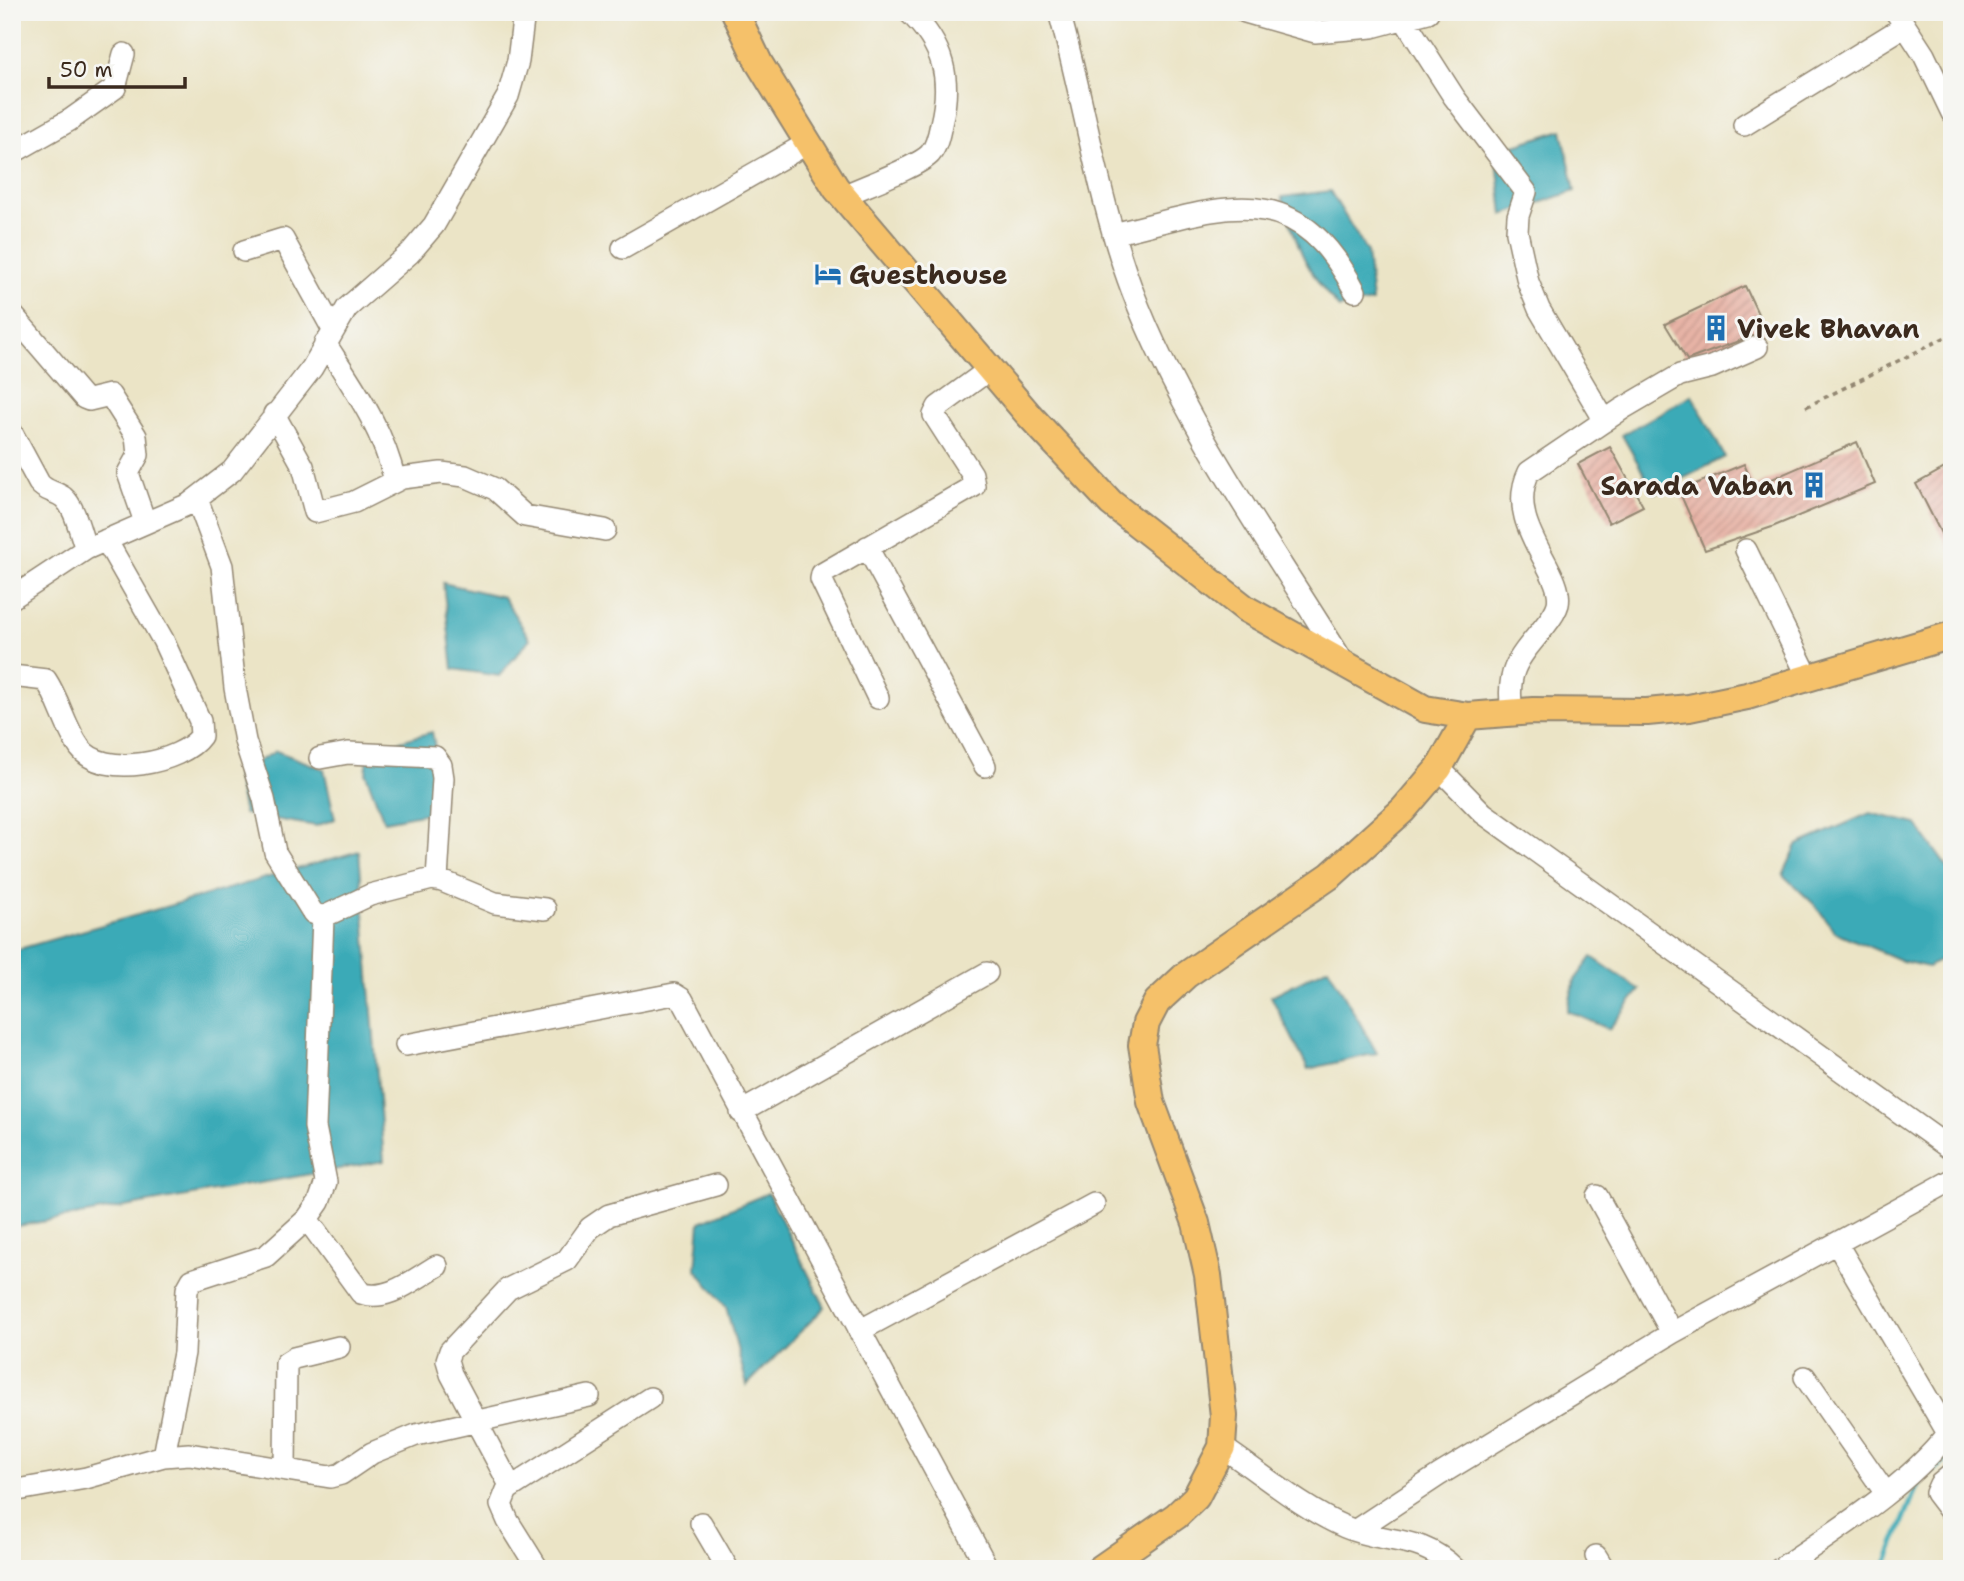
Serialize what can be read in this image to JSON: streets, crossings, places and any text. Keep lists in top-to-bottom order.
{
  "places": {
    "hotel": ["Guesthouse"],
    "building": ["Vivek Bhavan", "Sarada Vaban"]
  },
  "scale_bar": "50 m"
}
